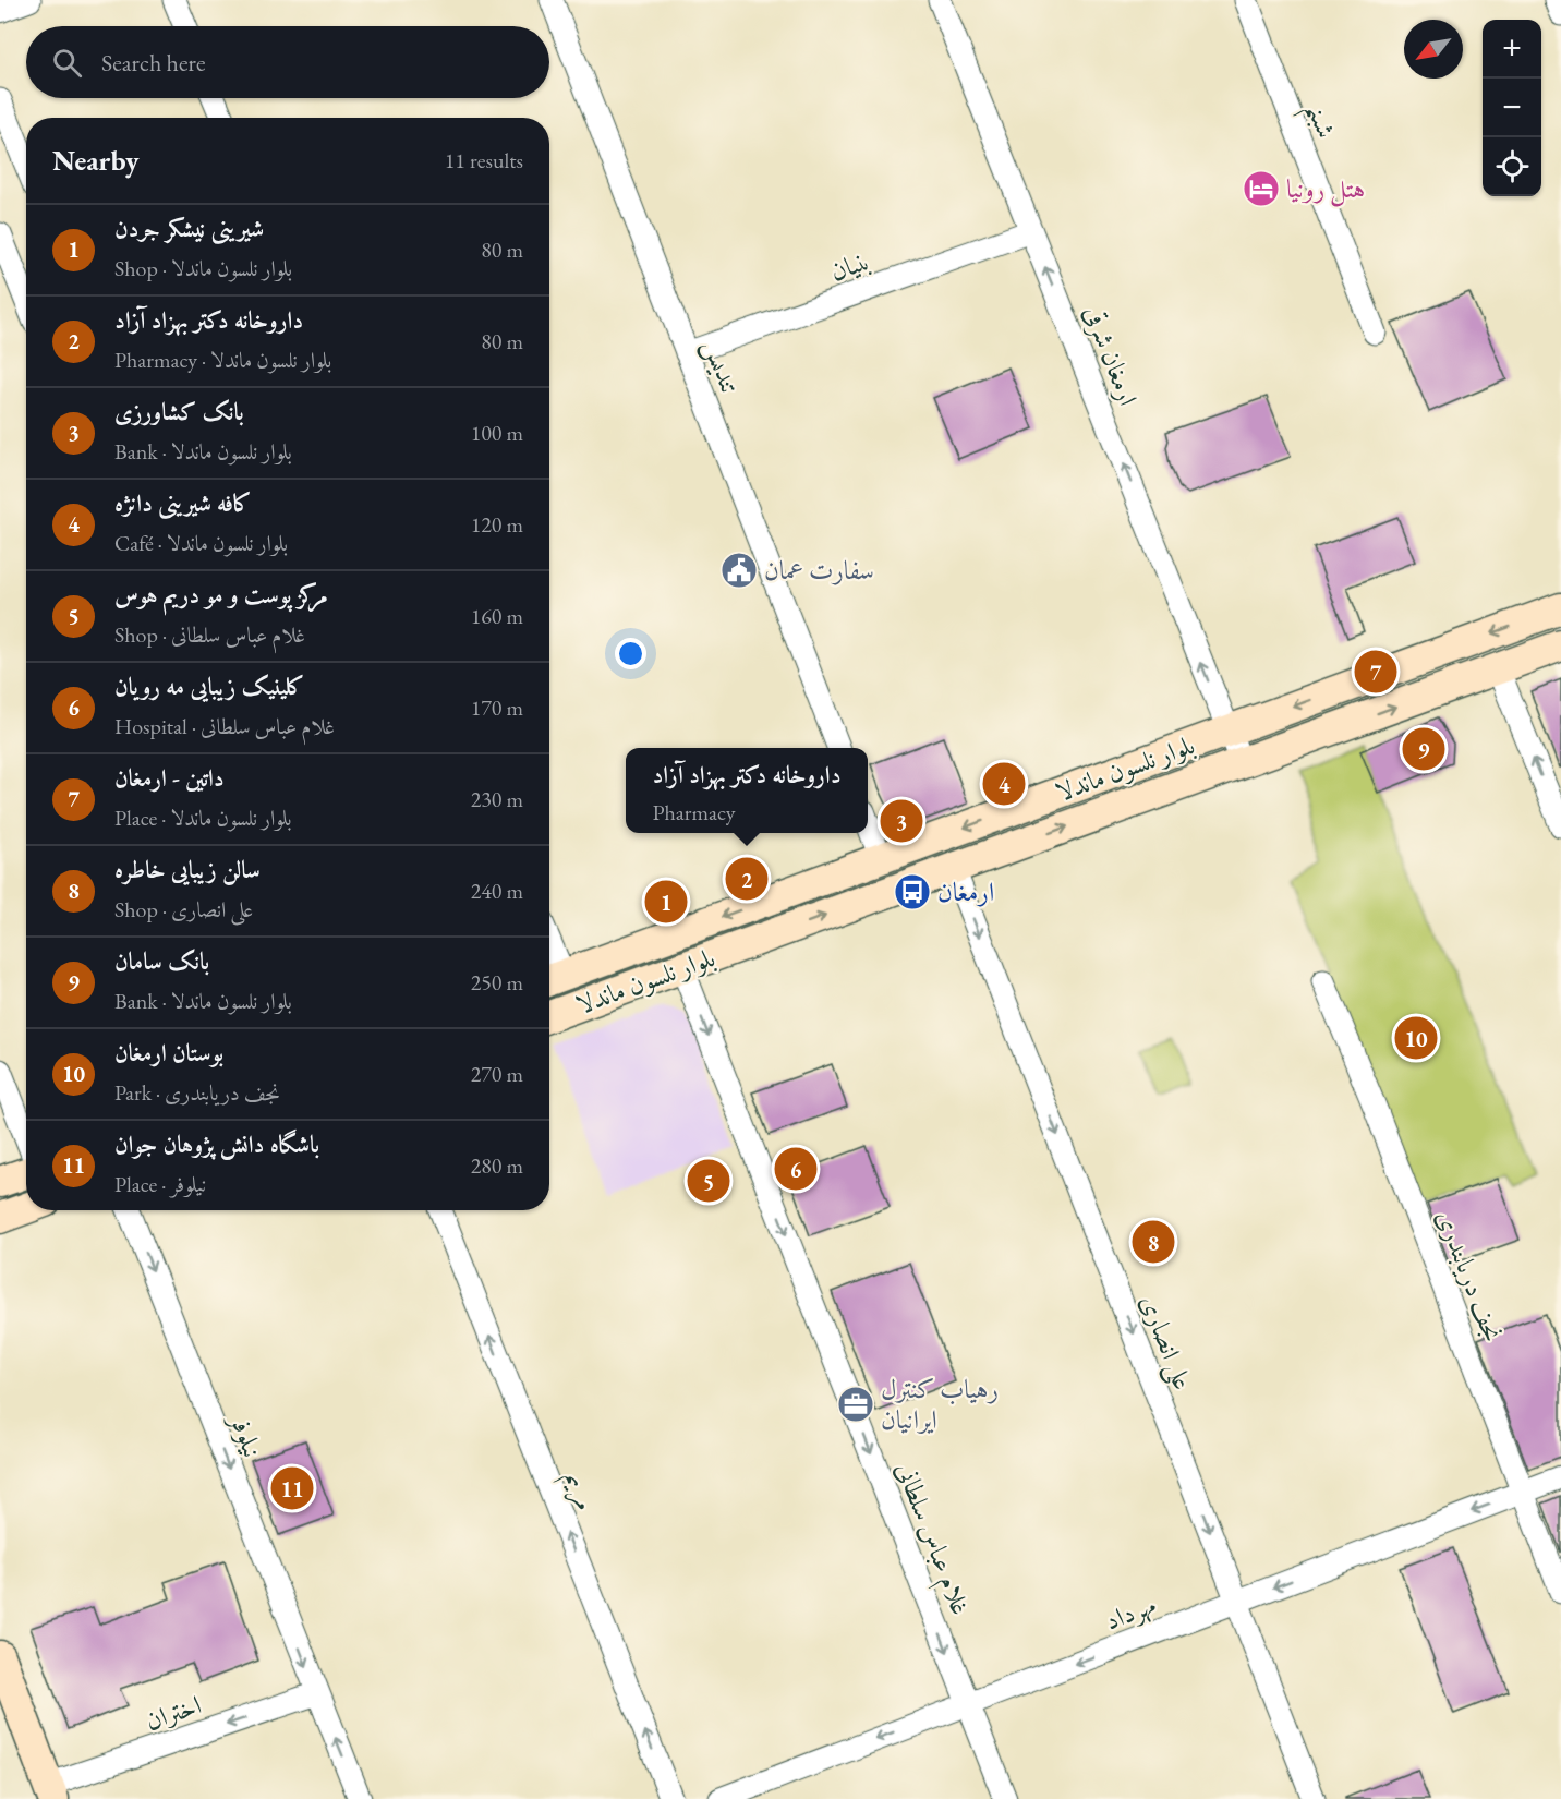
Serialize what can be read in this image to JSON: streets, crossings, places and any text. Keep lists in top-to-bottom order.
{
  "streets": {
    "main road": ["بلوار نلسون ماندلا"],
    "street": [
      "شبنم",
      "بنیان",
      "ارمغان شرقی",
      "تندیس",
      "نجف دریابندری",
      "علی انصاری",
      "نیلوفر",
      "مریم",
      "غلام عباس سلطانی",
      "مهرداد",
      "اختران"
    ]
  },
  "crossings": [
    ["بنیان", "ارمغان شرقی"],
    ["بنیان", "تندیس"],
    ["ارمغان شرقی", "بلوار نلسون ماندلا"],
    ["بلوار نلسون ماندلا", "علی انصاری"],
    ["بلوار نلسون ماندلا", "غلام عباس سلطانی"],
    ["نجف دریابندری", "مهرداد"],
    ["علی انصاری", "مهرداد"],
    ["نیلوفر", "اختران"],
    ["غلام عباس سلطانی", "مهرداد"]
  ],
  "one_way": [
    "ارمغان شرقی",
    "علی انصاری",
    "مریم",
    "غلام عباس سلطانی",
    "مهرداد",
    "اختران"
  ],
  "places": {
    "hotel": ["هتل رونیا"],
    "public building": ["سفارت عمان"],
    "bus stop": ["ارمغان"],
    "office": ["رهیاب کنترل ایرانیان"]
  },
  "north": "bottom left",
  "page": {
    "map_buttons": ["+", "−"],
    "search": "Search here",
    "heading": ["Nearby", "11 results"],
    "list": [
      {
        "mark": "1",
        "name": "شیرینی نیشکر جردن",
        "note": "Shop · بلوار نلسون ماندلا",
        "value": "80 m"
      },
      {
        "mark": "2",
        "name": "داروخانه دکتر بهزاد آزاد",
        "note": "Pharmacy · بلوار نلسون ماندلا",
        "value": "80 m"
      },
      {
        "mark": "3",
        "name": "بانک کشاورزی",
        "note": "Bank · بلوار نلسون ماندلا",
        "value": "100 m"
      },
      {
        "mark": "4",
        "name": "کافه شیرینی دانژه",
        "note": "Café · بلوار نلسون ماندلا",
        "value": "120 m"
      },
      {
        "mark": "5",
        "name": "مرکز پوست و مو دریم هوس",
        "note": "Shop · غلام عباس سلطانی",
        "value": "160 m"
      },
      {
        "mark": "6",
        "name": "کلینیک زیبایی مه رویان",
        "note": "Hospital · غلام عباس سلطانی",
        "value": "170 m"
      },
      {
        "mark": "7",
        "name": "داتین - ارمغان",
        "note": "Place · بلوار نلسون ماندلا",
        "value": "230 m"
      },
      {
        "mark": "8",
        "name": "سالن زیبایی خاطره",
        "note": "Shop · علی انصاری",
        "value": "240 m"
      },
      {
        "mark": "9",
        "name": "بانک سامان",
        "note": "Bank · بلوار نلسون ماندلا",
        "value": "250 m"
      },
      {
        "mark": "10",
        "name": "بوستان ارمغان",
        "note": "Park · نجف دریابندری",
        "value": "270 m"
      },
      {
        "mark": "11",
        "name": "باشگاه دانش پژوهان جوان",
        "note": "Place · نیلوفر",
        "value": "280 m"
      }
    ],
    "pins": [
      "7",
      "9",
      "4",
      "3",
      "2",
      "1",
      "10",
      "6",
      "5",
      "8",
      "11"
    ],
    "popup": ["داروخانه دکتر بهزاد آزاد", "Pharmacy"]
  }
}
